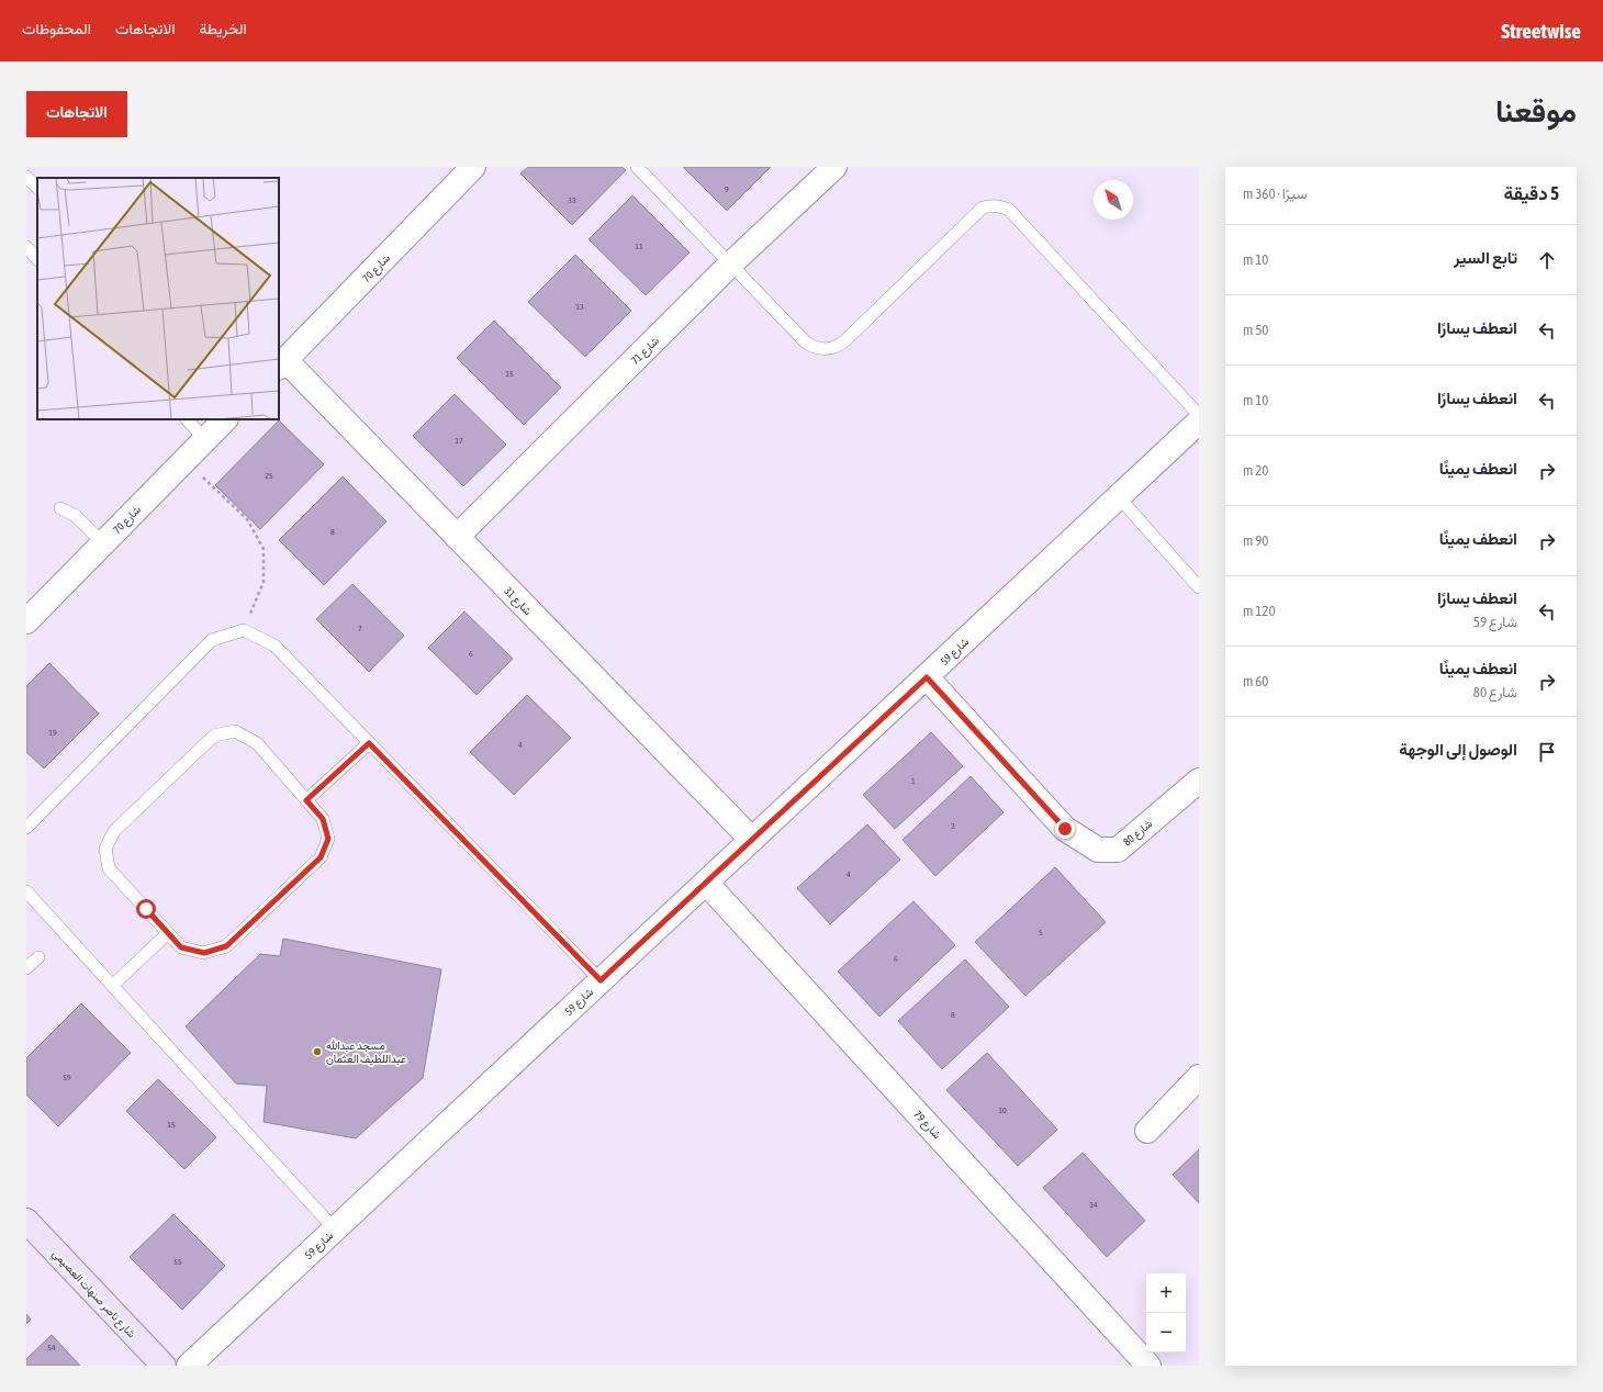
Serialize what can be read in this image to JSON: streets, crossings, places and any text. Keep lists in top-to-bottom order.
{
  "streets": {
    "street": [
      "شارع 70",
      "شارع 71",
      "شارع 31",
      "شارع 59",
      "شارع 80",
      "شارع 79",
      "شارع ناصر صنهات العصيمي"
    ]
  },
  "crossings": [
    ["شارع 70", "شارع 31"],
    ["شارع 71", "شارع 31"],
    ["شارع 31", "شارع 59"],
    ["شارع 59", "شارع 80"],
    ["شارع 59", "شارع 79"]
  ],
  "places": ["مسجد عبدالله عبداللطيف العثمان"],
  "house_numbers": [
    "9",
    "33",
    "11",
    "13",
    "15",
    "17",
    "25",
    "8",
    "7",
    "6",
    "19",
    "4",
    "1",
    "3",
    "4",
    "5",
    "6",
    "8",
    "59",
    "10",
    "15",
    "14",
    "55",
    "54"
  ],
  "north": "top left",
  "page": {
    "header": "Streetwise",
    "nav": ["الخريطة", "الاتجاهات", "المحفوظات"],
    "title": "موقعنا",
    "buttons": "الاتجاهات",
    "heading": ["5 دقيقة", "سيرًا · 360 m"],
    "list": [
      ["تابع السير", "10 m"],
      ["انعطف يسارًا", "50 m"],
      ["انعطف يسارًا", "10 m"],
      ["انعطف يمينًا", "20 m"],
      ["انعطف يمينًا", "90 m"],
      ["انعطف يسارًا", "شارع 59", "120 m"],
      ["انعطف يمينًا", "شارع 80", "60 m"],
      "الوصول إلى الوجهة"
    ],
    "map_buttons": ["+", "−"]
  }
}
